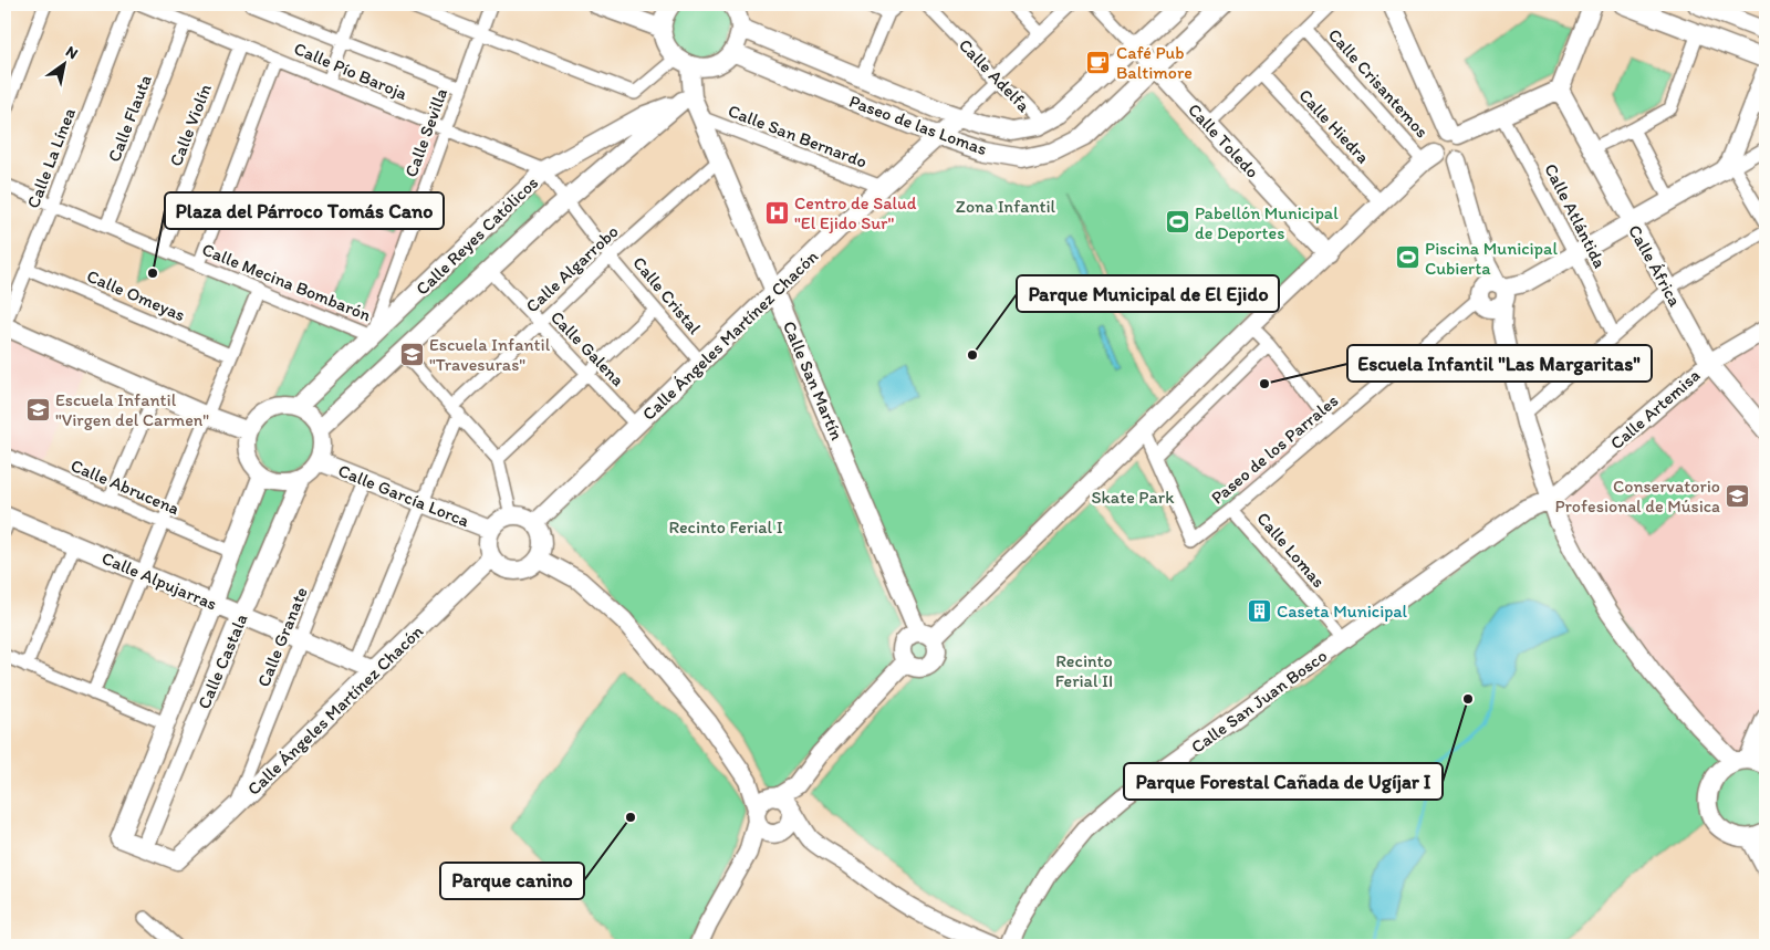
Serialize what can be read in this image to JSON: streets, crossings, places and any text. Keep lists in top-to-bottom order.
{
  "streets": {
    "street": [
      "Calle Pío Baroja",
      "Calle Adelfa",
      "Calle Crisantemos",
      "Calle Flauta",
      "Calle Violín",
      "Paseo de las Lomas",
      "Calle Hiedra",
      "Calle Sevilla",
      "Calle San Bernardo",
      "Calle Toledo",
      "Calle La Línea",
      "Calle Atlántida",
      "Calle Reyes Católicos",
      "Calle África",
      "Calle Algarrobo",
      "Calle Mecina Bombarón",
      "Calle Omeyas",
      "Calle Cristal",
      "Calle Ángeles Martínez Chacón",
      "Calle Galena",
      "Calle San Martín",
      "Calle Artemisa",
      "Paseo de los Parrales",
      "Calle Abrucena",
      "Calle García Lorca",
      "Calle Lomas",
      "Calle Alpujarras",
      "Calle Granate",
      "Calle Castala",
      "Calle San Juan Bosco"
    ]
  },
  "crossings": [
    ["Calle Pío Baroja", "Calle Flauta"],
    ["Calle Pío Baroja", "Calle Violín"],
    ["Calle Pío Baroja", "Calle Sevilla"],
    ["Calle Pío Baroja", "Calle Reyes Católicos"],
    ["Calle Pío Baroja", "Calle Cristal"],
    ["Calle Adelfa", "Paseo de las Lomas"],
    ["Calle Adelfa", "Calle Ángeles Martínez Chacón"],
    ["Calle Flauta", "Calle Mecina Bombarón"],
    ["Calle Violín", "Calle Mecina Bombarón"],
    ["Paseo de las Lomas", "Calle Toledo"],
    ["Paseo de las Lomas", "Calle Ángeles Martínez Chacón"],
    ["Calle Sevilla", "Calle Reyes Católicos"],
    ["Calle Sevilla", "Calle Mecina Bombarón"],
    ["Calle San Bernardo", "Calle Ángeles Martínez Chacón"],
    ["Calle San Bernardo", "Calle San Martín"],
    ["Calle La Línea", "Calle Mecina Bombarón"],
    ["Calle La Línea", "Calle Omeyas"],
    ["Calle Reyes Católicos", "Calle Mecina Bombarón"],
    ["Calle Reyes Católicos", "Calle Cristal"],
    ["Calle Reyes Católicos", "Calle Galena"],
    ["Calle Reyes Católicos", "Calle San Martín"],
    ["Calle Reyes Católicos", "Calle García Lorca"],
    ["Calle Reyes Católicos", "Calle Castala"],
    ["Calle África", "Calle Artemisa"],
    ["Calle Algarrobo", "Calle Cristal"],
    ["Calle Algarrobo", "Calle Galena"],
    ["Calle Algarrobo", "Calle San Martín"],
    ["Calle Algarrobo", "Calle García Lorca"],
    ["Calle Algarrobo", "Calle Alpujarras"],
    ["Calle Cristal", "Calle Ángeles Martínez Chacón"],
    ["Calle Ángeles Martínez Chacón", "Calle Galena"],
    ["Calle Ángeles Martínez Chacón", "Calle San Martín"],
    ["Calle Ángeles Martínez Chacón", "Calle García Lorca"],
    ["Calle Ángeles Martínez Chacón", "Calle Alpujarras"],
    ["Calle Ángeles Martínez Chacón", "Calle Granate"],
    ["Calle Ángeles Martínez Chacón", "Calle Castala"],
    ["Calle Artemisa", "Calle San Juan Bosco"],
    ["Paseo de los Parrales", "Calle Lomas"],
    ["Calle Abrucena", "Calle Castala"],
    ["Calle García Lorca", "Calle Granate"],
    ["Calle García Lorca", "Calle Castala"],
    ["Calle Lomas", "Calle San Juan Bosco"],
    ["Calle Alpujarras", "Calle Granate"],
    ["Calle Alpujarras", "Calle Castala"]
  ],
  "parks": [
    "Zona Infantil",
    "Skate Park",
    "Recinto Ferial I",
    "Recinto Ferial II"
  ],
  "places": {
    "cafe": ["Café Pub Baltimore"],
    "hospital": ["Centro de Salud \"El Ejido Sur\""],
    "sports": ["Pabellón Municipal de Deportes", "Piscina Municipal Cubierta"],
    "other": [
      "Plaza del Párroco Tomás Cano",
      "Parque Municipal de El Ejido",
      "Escuela Infantil \"Las Margaritas\"",
      "Parque Forestal Cañada de Ugíjar I",
      "Parque canino"
    ],
    "school or university": ["Escuela Infantil \"Travesuras\"", "Escuela Infantil \"Virgen del Carmen\"", "Conservatorio Profesional de Música"],
    "building": ["Caseta Municipal"]
  },
  "north": "top right"
}
